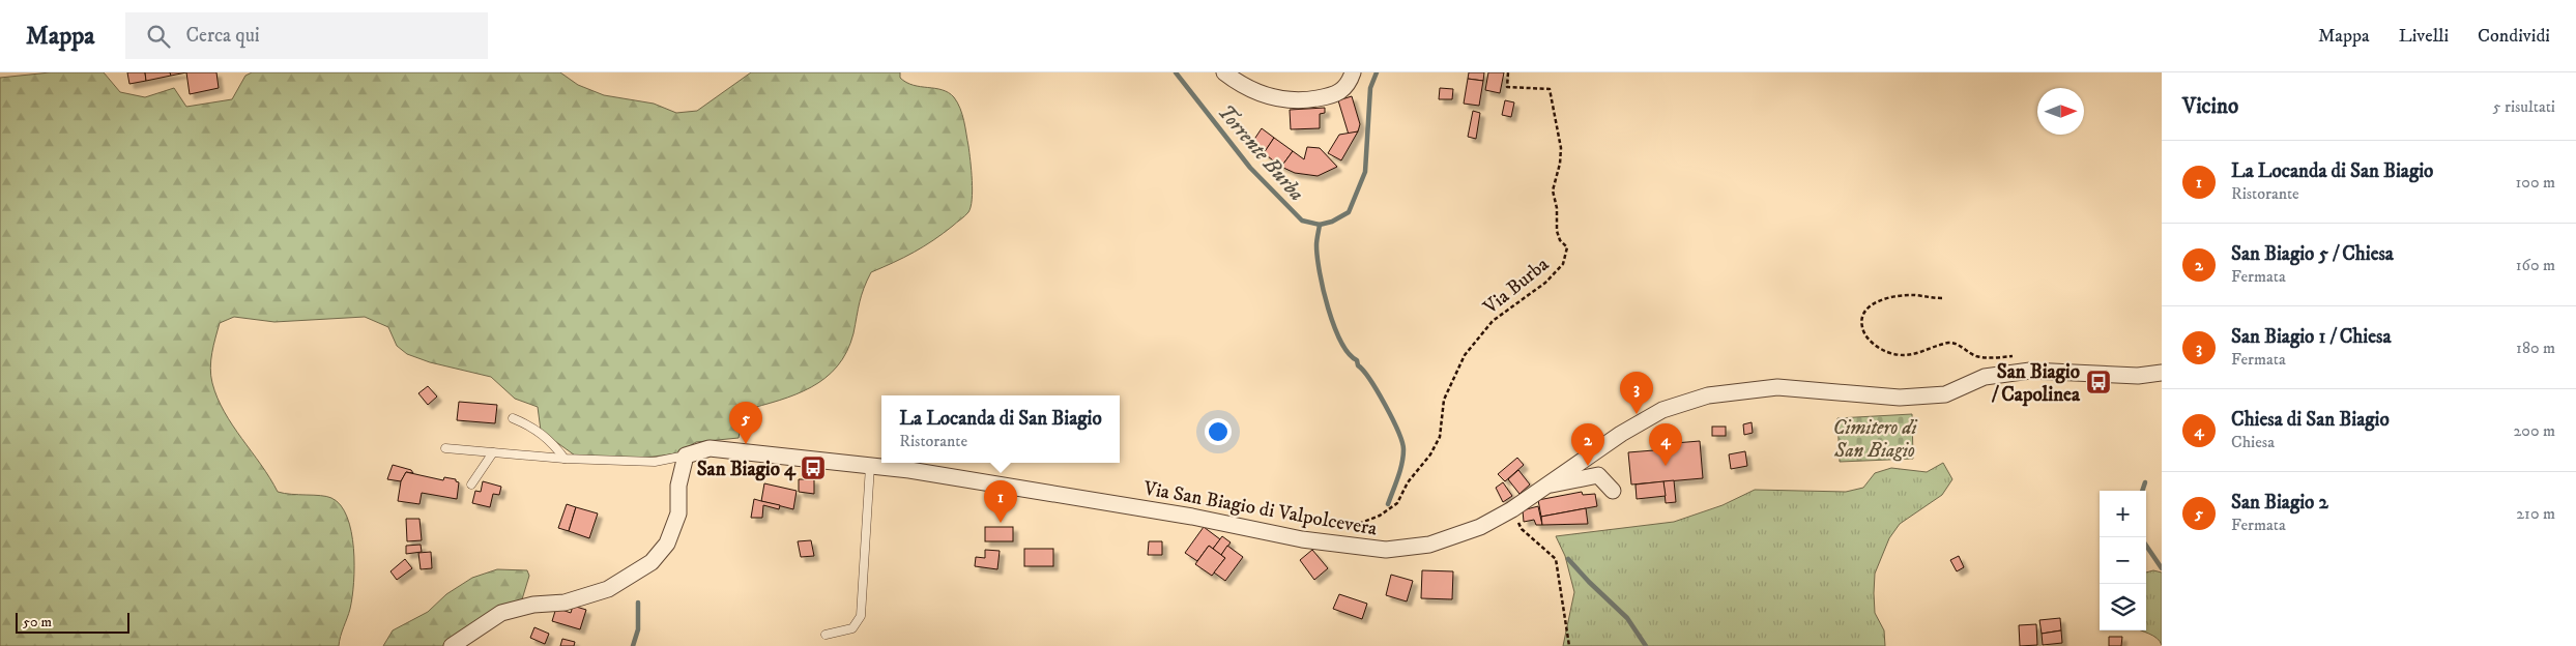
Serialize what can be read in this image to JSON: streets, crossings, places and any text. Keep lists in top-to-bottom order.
{
  "streets": {
    "street": ["Via San Biagio di Valpolcevera"],
    "path": ["Via Burba"]
  },
  "water": ["Torrente Burba"],
  "parks": ["Cimitero di San Biagio"],
  "places": {
    "bus stop": ["San Biagio / Capolinea", "San Biagio 4"]
  },
  "scale_bar": "50 m",
  "north": "right",
  "page": {
    "header": "Mappa",
    "search": "Cerca qui",
    "nav": ["Mappa", "Livelli", "Condividi"],
    "heading": ["Vicino", "5 risultati"],
    "list": [
      {
        "mark": "1",
        "name": "La Locanda di San Biagio",
        "note": "Ristorante",
        "value": "100 m"
      },
      {
        "mark": "2",
        "name": "San Biagio 5 / Chiesa",
        "note": "Fermata",
        "value": "160 m"
      },
      {
        "mark": "3",
        "name": "San Biagio 1 / Chiesa",
        "note": "Fermata",
        "value": "180 m"
      },
      {
        "mark": "4",
        "name": "Chiesa di San Biagio",
        "note": "Chiesa",
        "value": "200 m"
      },
      {
        "mark": "5",
        "name": "San Biagio 2",
        "note": "Fermata",
        "value": "210 m"
      }
    ],
    "pins": [
      "3",
      "5",
      "2",
      "4",
      "1"
    ],
    "popup": ["La Locanda di San Biagio", "Ristorante"],
    "map_buttons": ["+", "−"],
    "scale": "50 m"
  }
}
